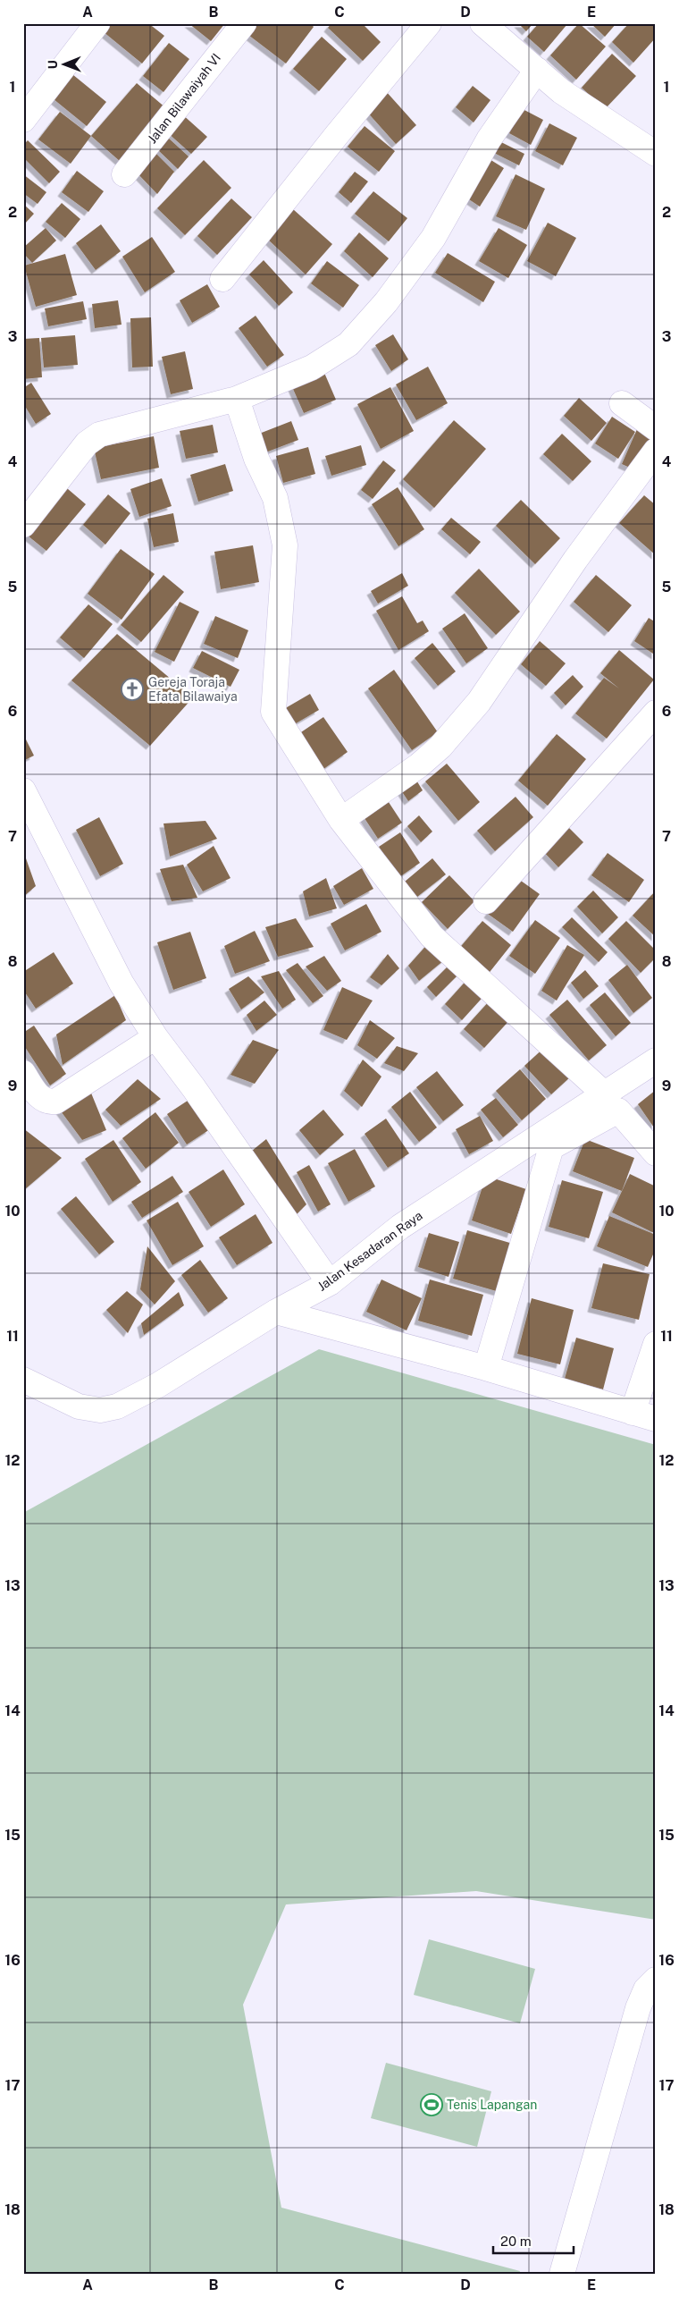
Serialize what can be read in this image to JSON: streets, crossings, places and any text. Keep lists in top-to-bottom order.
{
  "streets": {
    "street": ["Jalan Bilawaiyah VI", "Jalan Kesadaran Raya"]
  },
  "places": {
    "church": ["Gereja Toraja Efata Bilawaiya"],
    "sports": ["Tenis Lapangan"]
  },
  "scale_bar": "20 m",
  "north": "left",
  "grid": {
    "columns": [
      "A",
      "B",
      "C",
      "D",
      "E"
    ],
    "rows": [
      "1",
      "2",
      "3",
      "4",
      "5",
      "6",
      "7",
      "8",
      "9",
      "10",
      "11",
      "12",
      "13",
      "14",
      "15",
      "16",
      "17",
      "18"
    ]
  }
}
